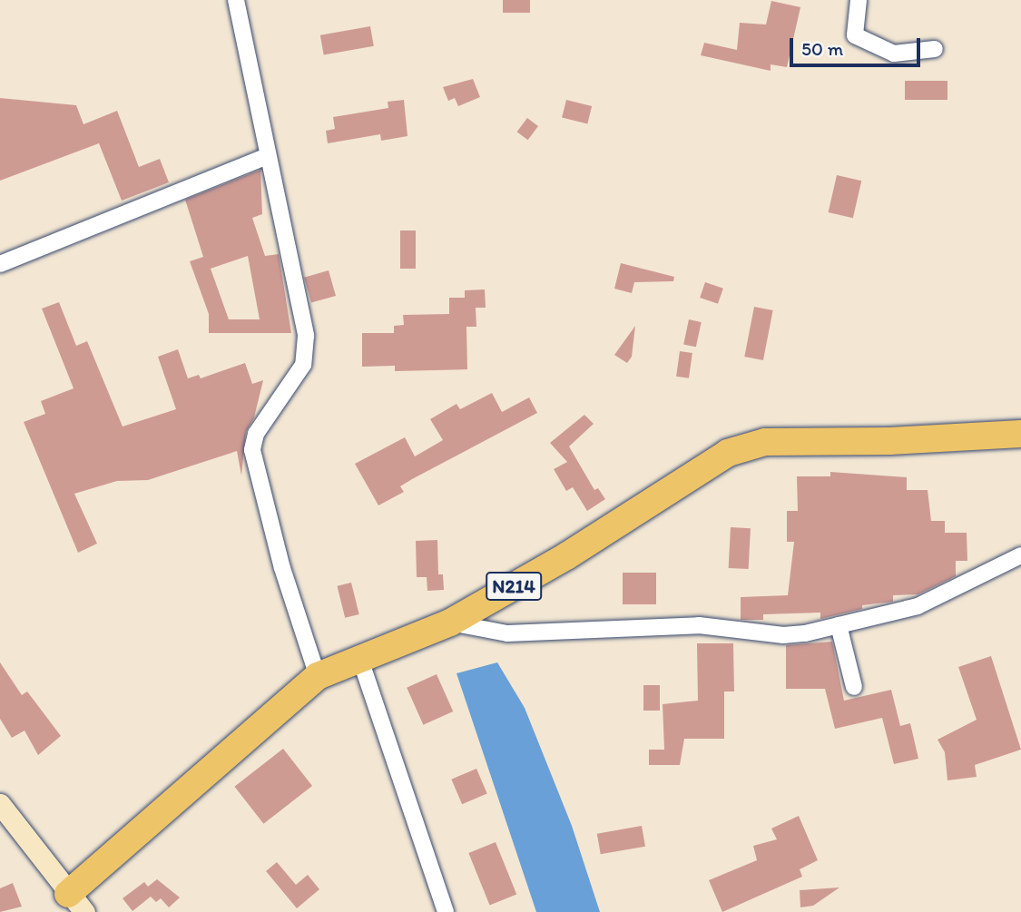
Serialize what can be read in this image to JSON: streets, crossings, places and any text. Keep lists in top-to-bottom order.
{
  "streets": {
    "highway": ["N214"]
  },
  "scale_bar": "50 m"
}
